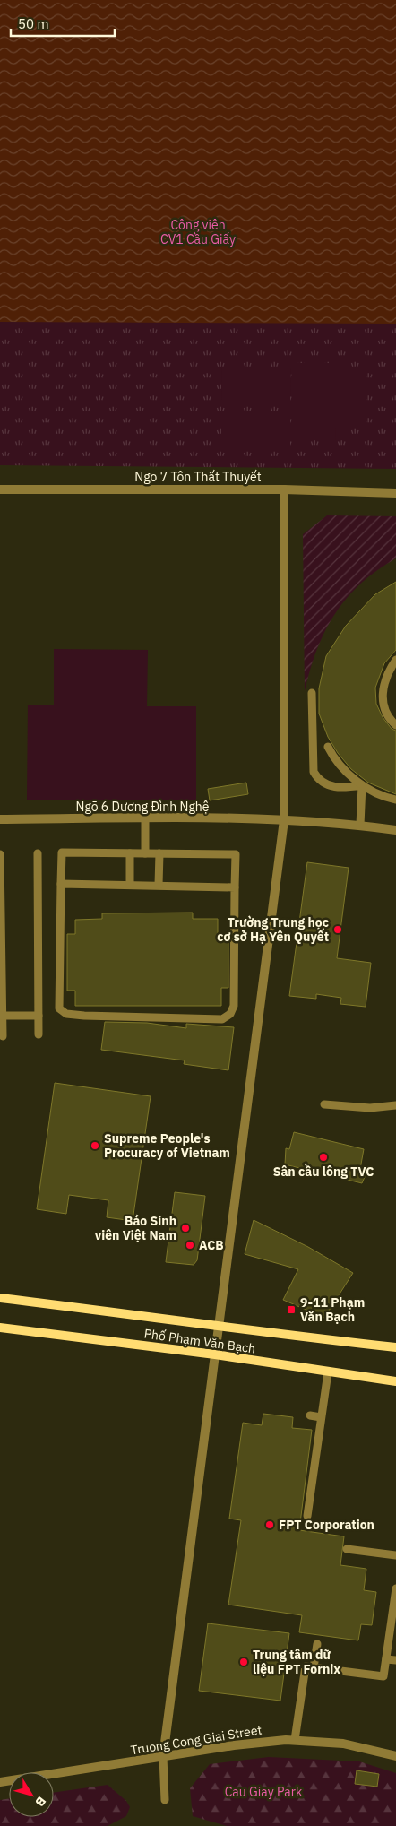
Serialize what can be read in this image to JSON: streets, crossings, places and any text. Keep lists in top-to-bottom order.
{
  "streets": {
    "main road": ["Phố Phạm Văn Bạch"],
    "street": ["Ngõ 7 Tôn Thất Thuyết", "Ngõ 6 Dương Đình Nghệ", "Truong Cong Giai Street"]
  },
  "parks": ["Công viên CV1 Cầu Giấy", "Cau Giay Park"],
  "places": {
    "other": [
      "Trường Trung học cơ sở Hạ Yên Quyết",
      "Supreme People's Procuracy of Vietnam",
      "Sân cầu lông TVC",
      "Báo Sinh viên Việt Nam",
      "ACB",
      "FPT Corporation",
      "Trung tâm dữ liệu FPT Fornix"
    ],
    "transit": ["9-11 Phạm Văn Bạch"]
  },
  "scale_bar": "50 m",
  "north": "bottom right"
}
